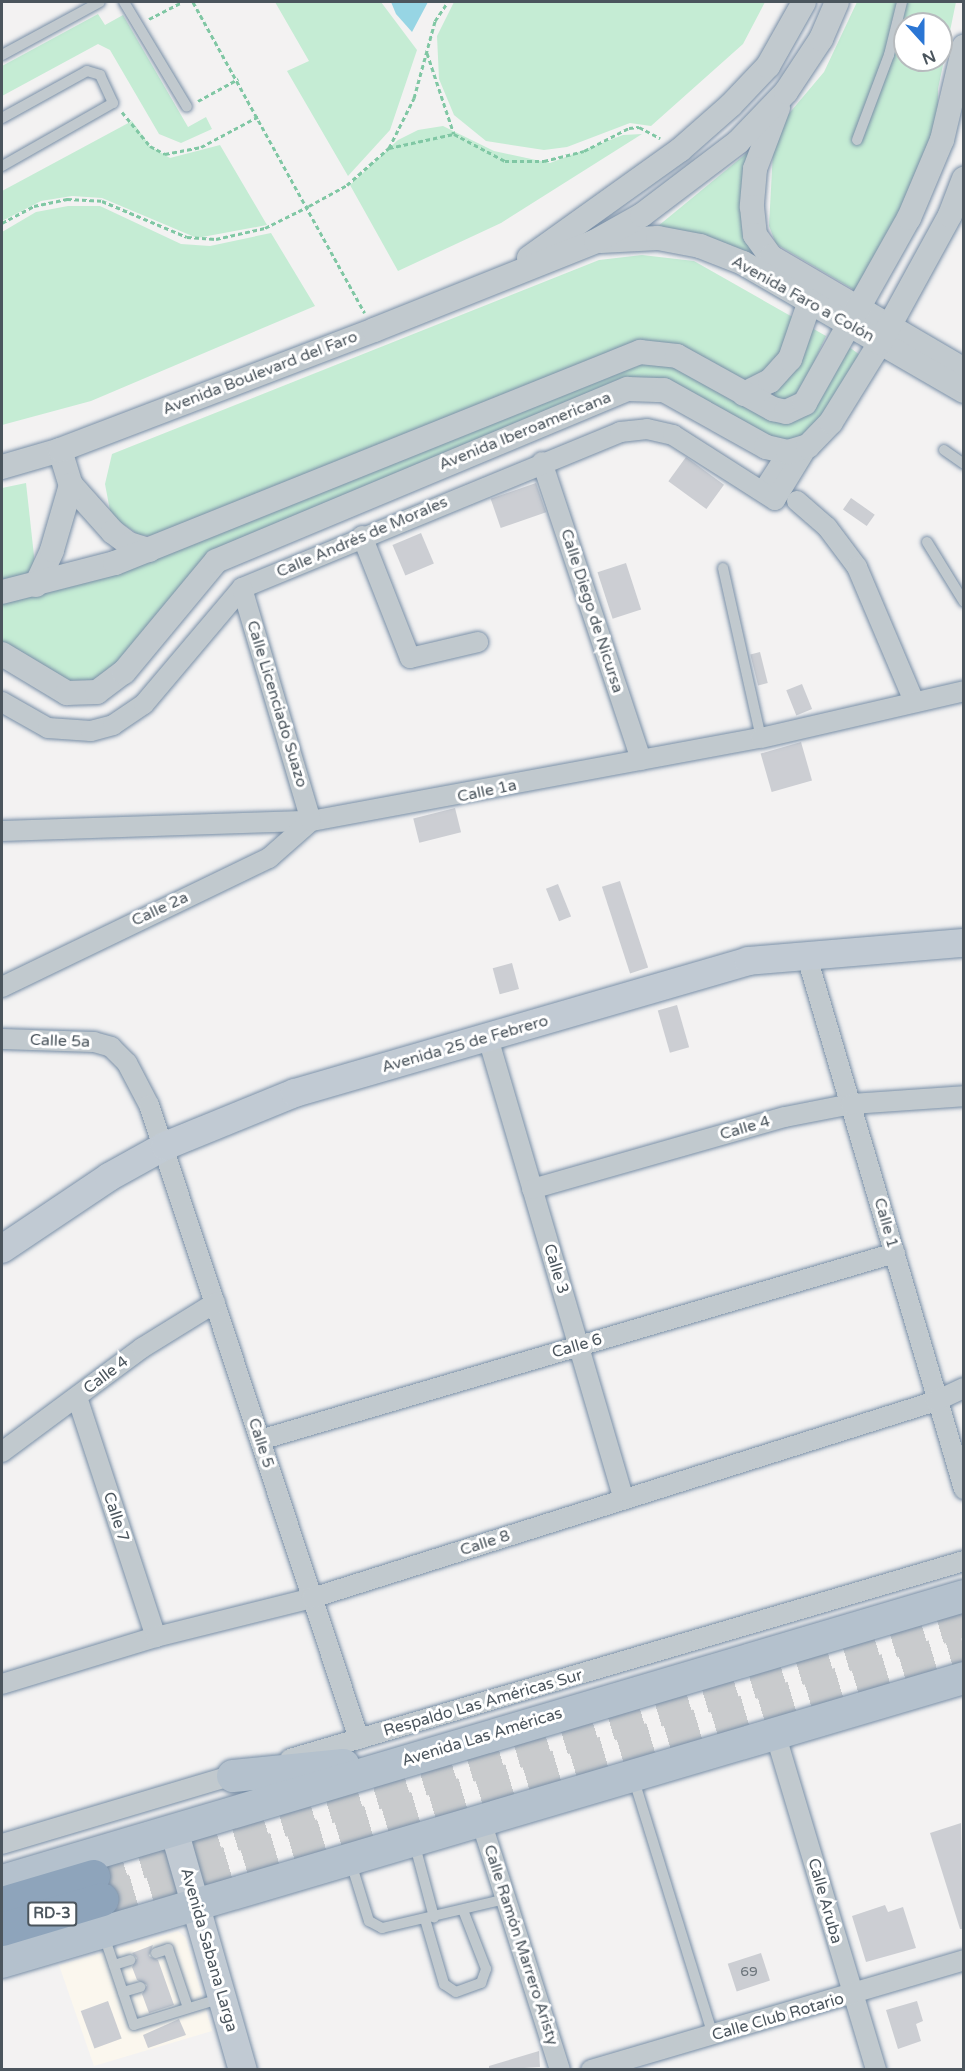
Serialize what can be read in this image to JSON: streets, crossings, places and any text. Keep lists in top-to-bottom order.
{
  "streets": {
    "highway": ["RD-3"],
    "main road": ["Avenida 25 de Febrero", "Avenida Las Américas", "Avenida Sabana Larga"],
    "street": [
      "Avenida Faro a Colón",
      "Avenida Boulevard del Faro",
      "Avenida Iberoamericana",
      "Calle Andrés de Morales",
      "Calle Diego de Nicursa",
      "Calle Licenciado Suazo",
      "Calle 1a",
      "Calle 2a",
      "Calle 5a",
      "Calle 4",
      "Calle 1",
      "Calle 3",
      "Calle 6",
      "Calle 5",
      "Calle 7",
      "Calle 8",
      "Respaldo Las Américas Sur",
      "Calle Aruba",
      "Calle Ramón Marrero Aristy",
      "Calle Club Rotario"
    ]
  },
  "crossings": [
    ["Avenida Faro a Colón", "Avenida Boulevard del Faro"],
    ["Avenida Faro a Colón", "Avenida Iberoamericana"],
    ["Avenida Iberoamericana", "Calle Andrés de Morales"],
    ["Calle Andrés de Morales", "Calle Diego de Nicursa"],
    ["Calle Andrés de Morales", "Calle Licenciado Suazo"],
    ["Calle Diego de Nicursa", "Calle 1a"],
    ["Calle Licenciado Suazo", "Calle 1a"],
    ["Calle Licenciado Suazo", "Calle 2a"],
    ["Calle 1a", "Calle 2a"],
    ["Calle 5a", "Avenida 25 de Febrero"],
    ["Calle 5a", "Calle 5"],
    ["Avenida 25 de Febrero", "Calle 1"],
    ["Avenida 25 de Febrero", "Calle 3"],
    ["Avenida 25 de Febrero", "Calle 5"],
    ["Calle 4", "Calle 1"],
    ["Calle 4", "Calle 3"],
    ["Calle 4", "Calle 5"],
    ["Calle 4", "Calle 7"],
    ["Calle 1", "Calle 6"],
    ["Calle 1", "Calle 8"],
    ["Calle 3", "Calle 6"],
    ["Calle 3", "Calle 8"],
    ["Calle 6", "Calle 5"],
    ["Calle 5", "Calle 8"],
    ["Calle 5", "Respaldo Las Américas Sur"],
    ["Calle 7", "Calle 8"],
    ["Avenida Las Américas", "Avenida Sabana Larga"],
    ["Calle Aruba", "Calle Club Rotario"]
  ],
  "house_numbers": ["69"],
  "north": "bottom"
}
